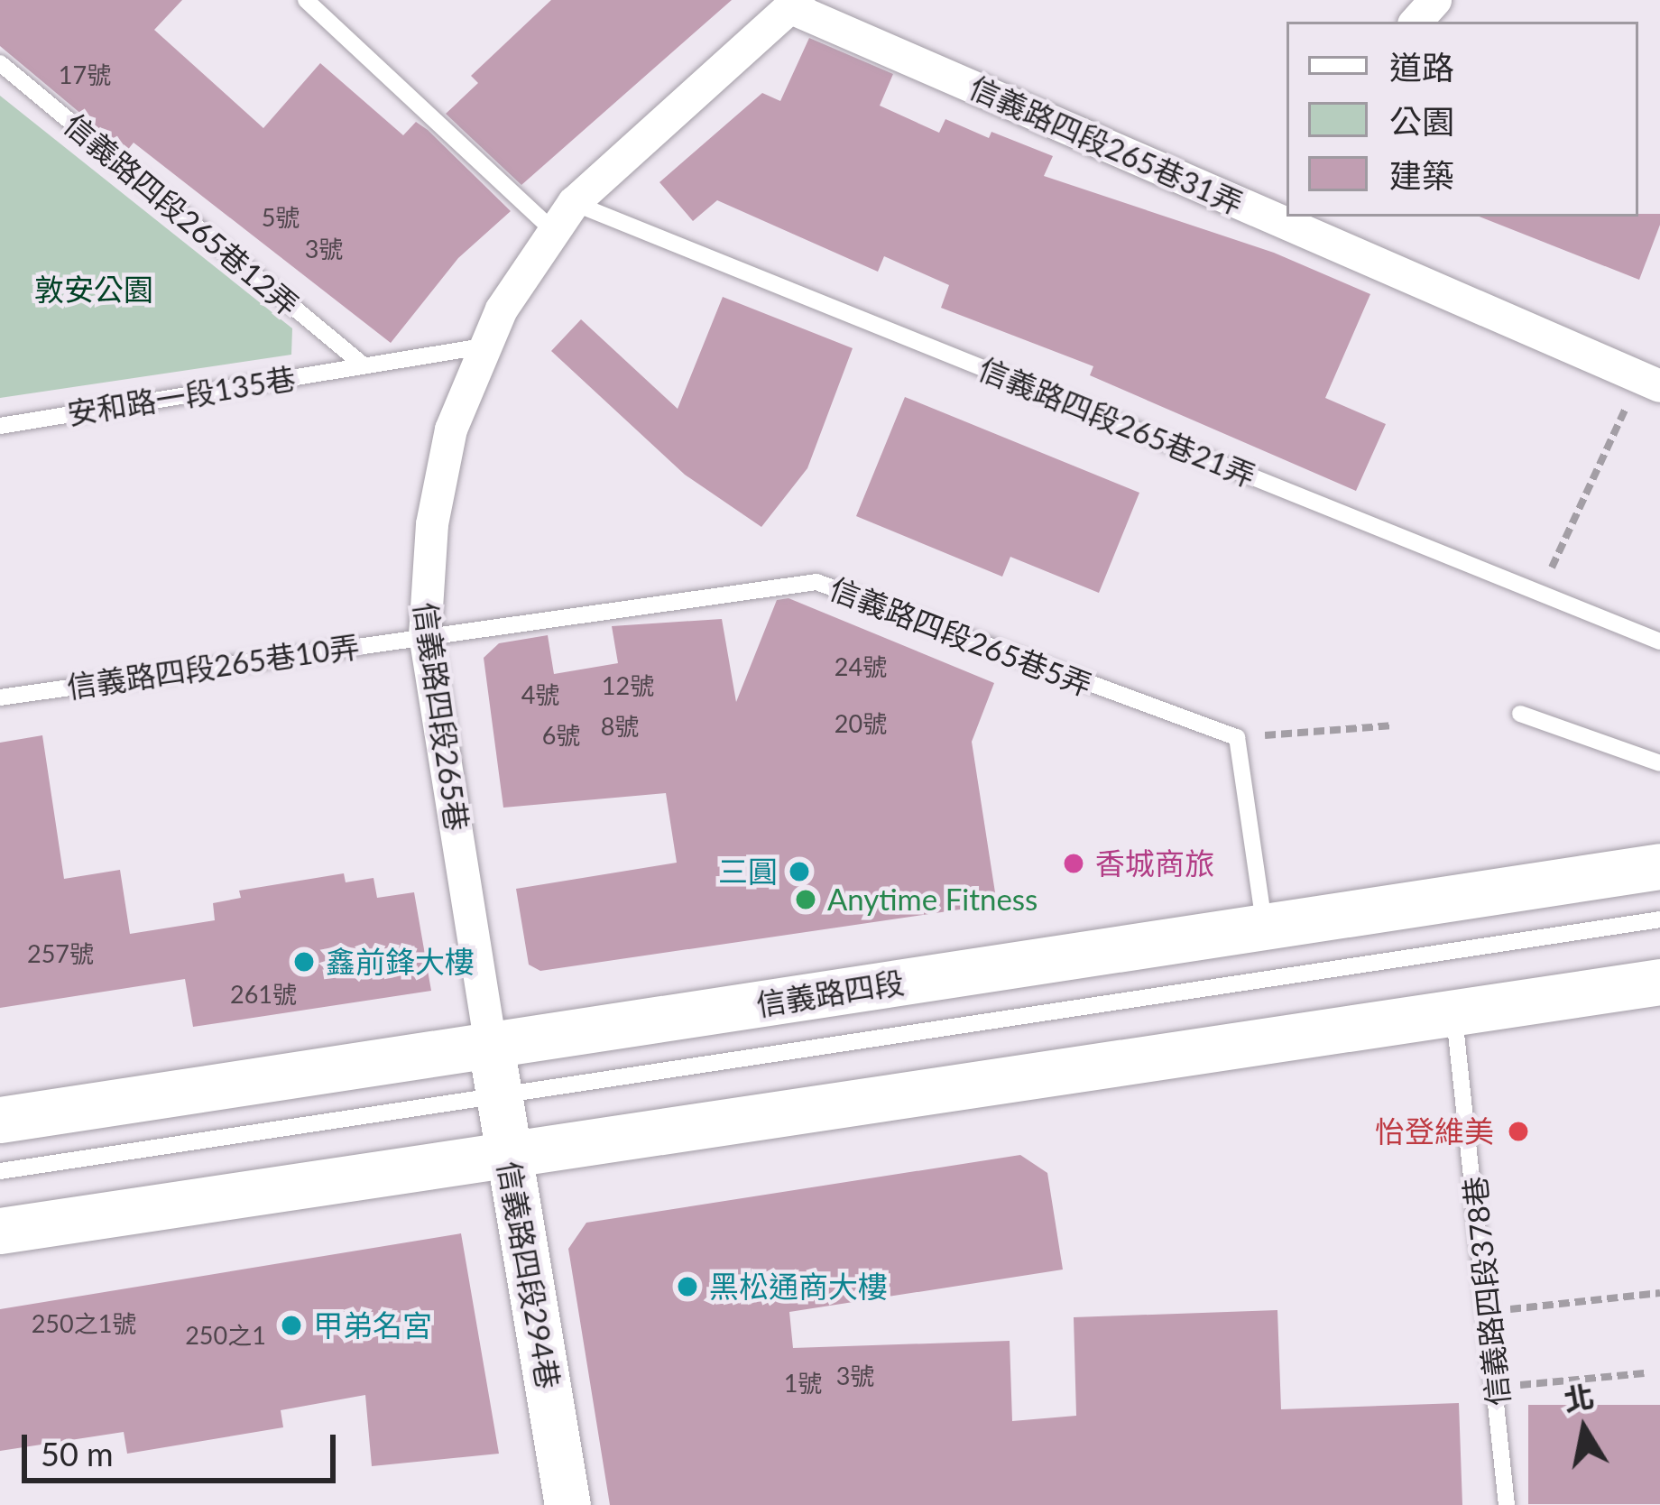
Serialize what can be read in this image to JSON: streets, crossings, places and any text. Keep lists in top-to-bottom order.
{
  "streets": {
    "main road": ["信義路四段", "信義路四段294巷"],
    "street": ["信義路四段265巷31弄", "信義路四段265巷"],
    "lane": [
      "信義路四段265巷12弄",
      "安和路一段135巷",
      "信義路四段265巷21弄",
      "信義路四段265巷5弄",
      "信義路四段265巷10弄",
      "信義路四段378巷"
    ]
  },
  "crossings": [
    ["信義路四段265巷31弄", "信義路四段265巷"],
    ["信義路四段265巷12弄", "安和路一段135巷"],
    ["安和路一段135巷", "信義路四段265巷"],
    ["信義路四段265巷21弄", "信義路四段265巷"],
    ["信義路四段265巷5弄", "信義路四段265巷10弄"],
    ["信義路四段265巷5弄", "信義路四段265巷"],
    ["信義路四段265巷10弄", "信義路四段265巷"],
    ["信義路四段265巷", "信義路四段"],
    ["信義路四段265巷", "信義路四段294巷"],
    ["信義路四段", "信義路四段294巷"]
  ],
  "parks": ["敦安公園"],
  "places": [
    "香城商旅",
    "三圓",
    "Anytime Fitness",
    "鑫前鋒大樓",
    "怡登維美",
    "黑松通商大樓",
    "甲弟名宮"
  ],
  "house_numbers": [
    "17號",
    "5號",
    "3號",
    "24號",
    "12號",
    "4號",
    "20號",
    "8號",
    "6號",
    "257號",
    "261號",
    "250之1號",
    "250之1",
    "3號",
    "1號"
  ],
  "legend": ["道路", "公園", "建築"],
  "scale_bar": "50 m",
  "north": "top"
}
